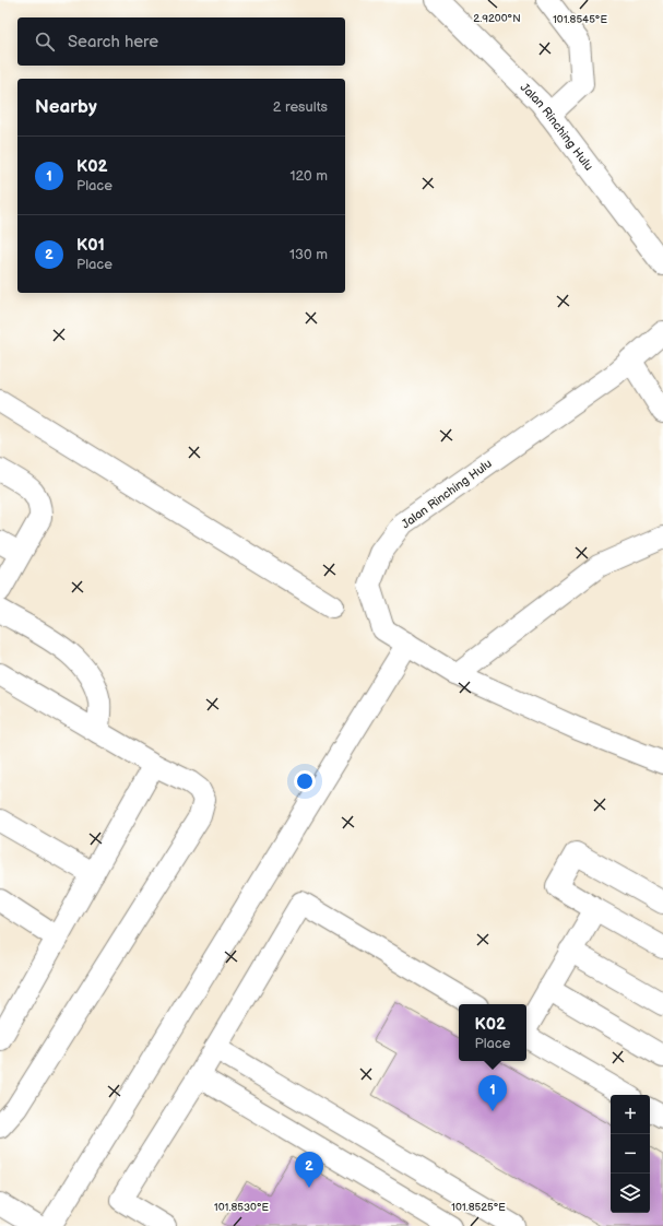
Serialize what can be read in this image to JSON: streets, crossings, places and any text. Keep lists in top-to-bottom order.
{
  "streets": {
    "street": ["Jalan Rinching Hulu"]
  },
  "page": {
    "search": "Search here",
    "heading": ["Nearby", "2 results"],
    "list": [
      {
        "mark": "1",
        "name": "K02",
        "note": "Place",
        "value": "120 m"
      },
      {
        "mark": "2",
        "name": "K01",
        "note": "Place",
        "value": "130 m"
      }
    ],
    "popup": ["K02", "Place"],
    "pins": ["1", "2"],
    "map_buttons": ["+", "−"]
  },
  "coordinates": [
    "2.9200°N",
    "101.8545°E",
    "101.8530°E",
    "101.8525°E"
  ]
}
